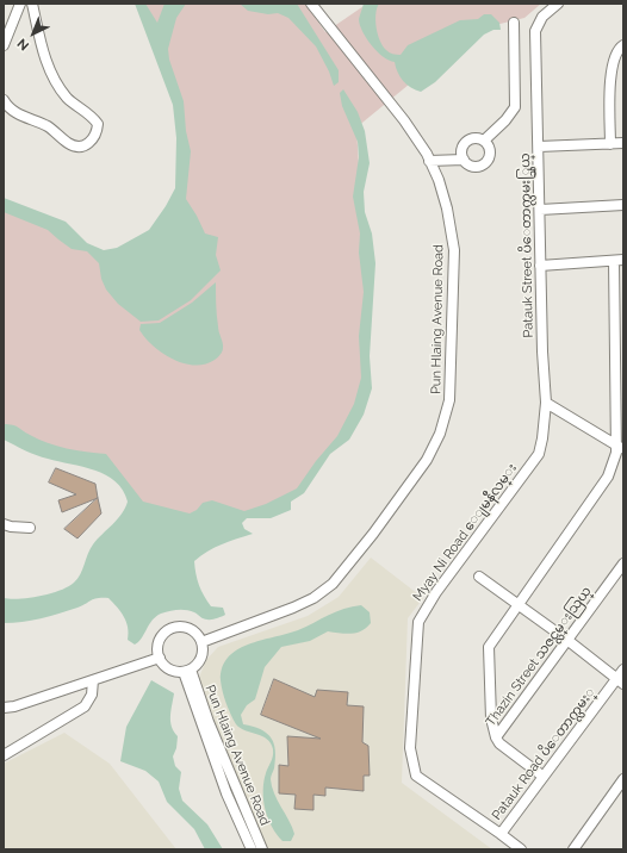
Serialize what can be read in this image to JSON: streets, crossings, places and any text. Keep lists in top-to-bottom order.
{
  "streets": {
    "street": [
      "Patauk Street ပိေတာက္လမး္သြယ္",
      "Pun Hlaing Avenue Road",
      "Myay Ni Road ေျမနီလမ္း",
      "Thazin Street သဇင္လမ္းသြယ္",
      "Patauk Road ပိေတာက္လမး္"
    ]
  },
  "crossings": [
    ["Patauk Street ပိေတာက္လမး္သြယ္", "Myay Ni Road ေျမနီလမ္း"],
    ["Myay Ni Road ေျမနီလမ္း", "Patauk Road ပိေတာက္လမး္"],
    ["Thazin Street သဇင္လမ္းသြယ္", "Patauk Road ပိေတာက္လမး္"]
  ],
  "north": "bottom left"
}
